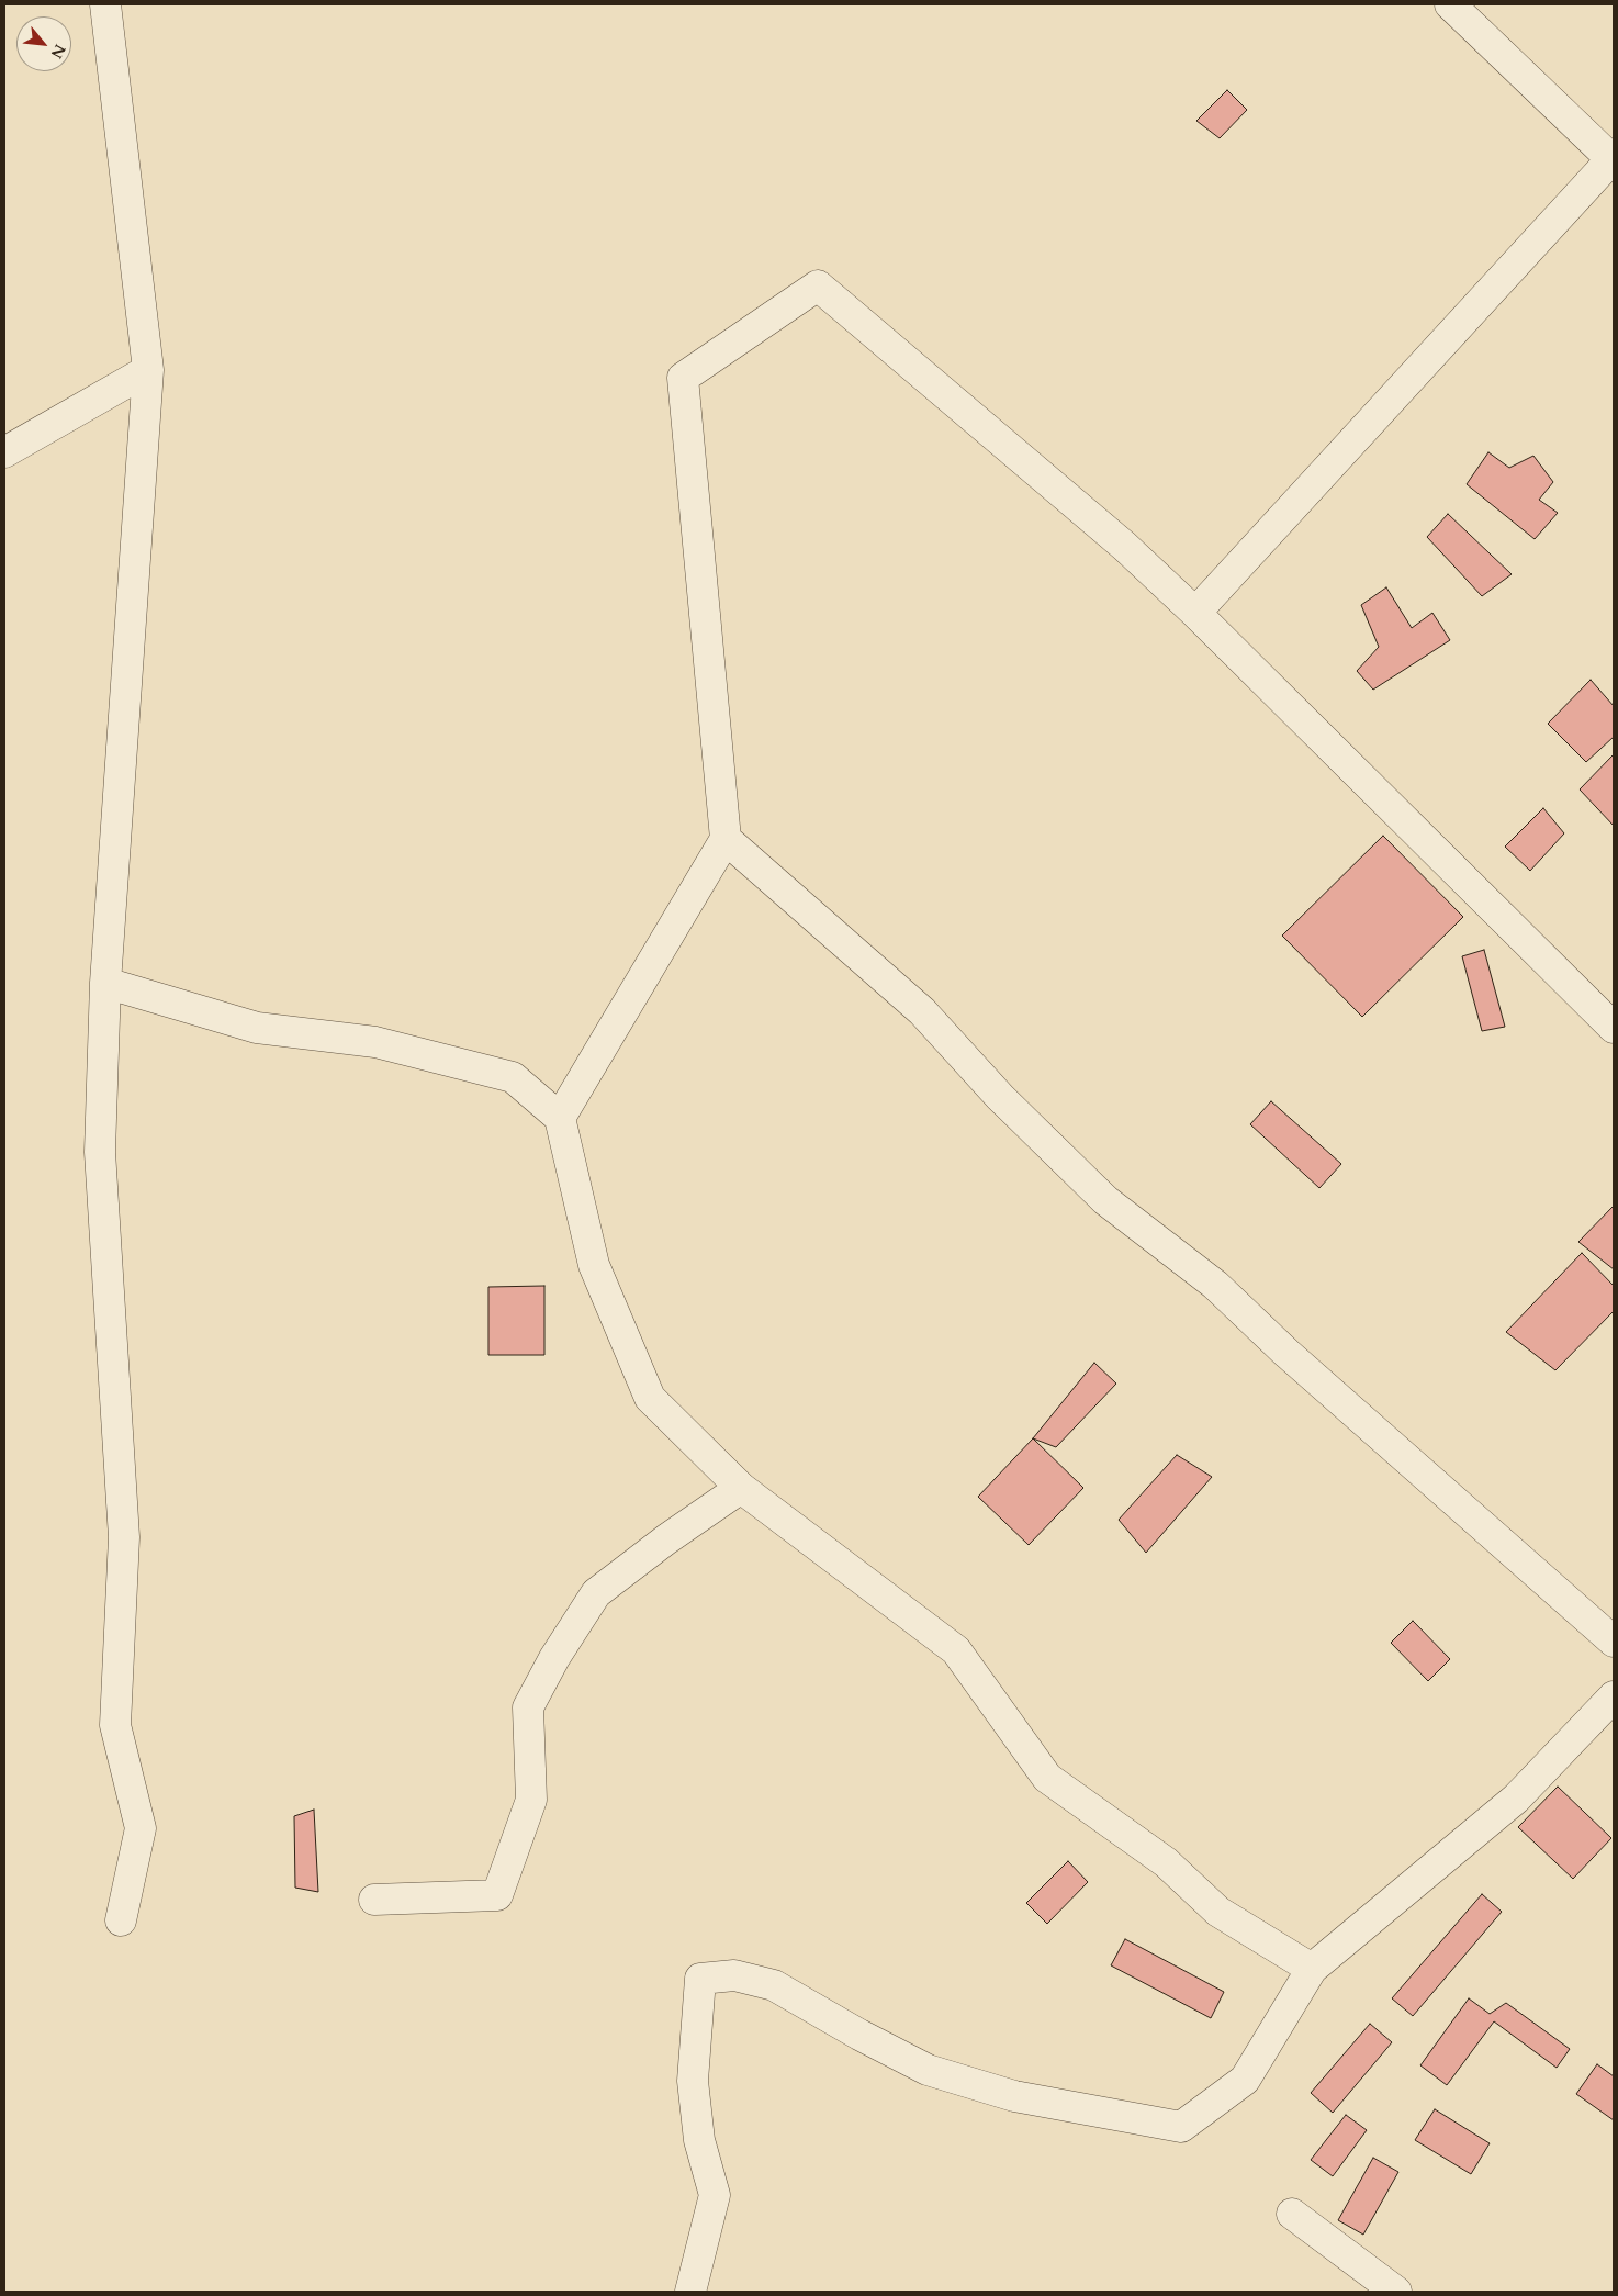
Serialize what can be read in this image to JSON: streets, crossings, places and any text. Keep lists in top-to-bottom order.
{
  "north": "bottom right"
}
